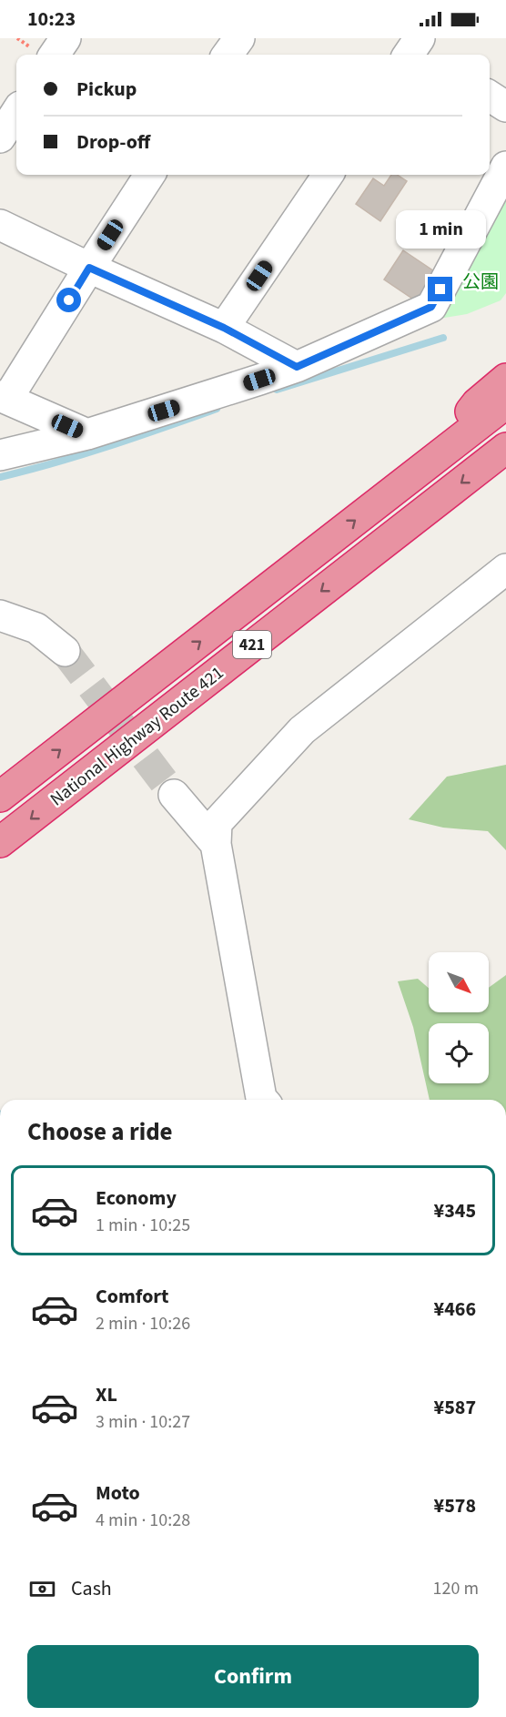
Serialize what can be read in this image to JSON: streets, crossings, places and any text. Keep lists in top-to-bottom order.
{
  "streets": {
    "highway": ["421", "National Highway Route 421"]
  },
  "parks": ["公園"],
  "north": "bottom right",
  "page": {
    "status": "10:23",
    "banner": ["Pickup", "Drop-off"],
    "bubble": "1 min",
    "heading": "Choose a ride",
    "list": [
      {
        "name": "Economy",
        "note": "1 min · 10:25",
        "value": "¥345"
      },
      {
        "name": "Comfort",
        "note": "2 min · 10:26",
        "value": "¥466"
      },
      {
        "name": "XL",
        "note": "3 min · 10:27",
        "value": "¥587"
      },
      {
        "name": "Moto",
        "note": "4 min · 10:28",
        "value": "¥578"
      }
    ],
    "pay": ["Cash", "120 m"],
    "buttons": "Confirm"
  }
}
